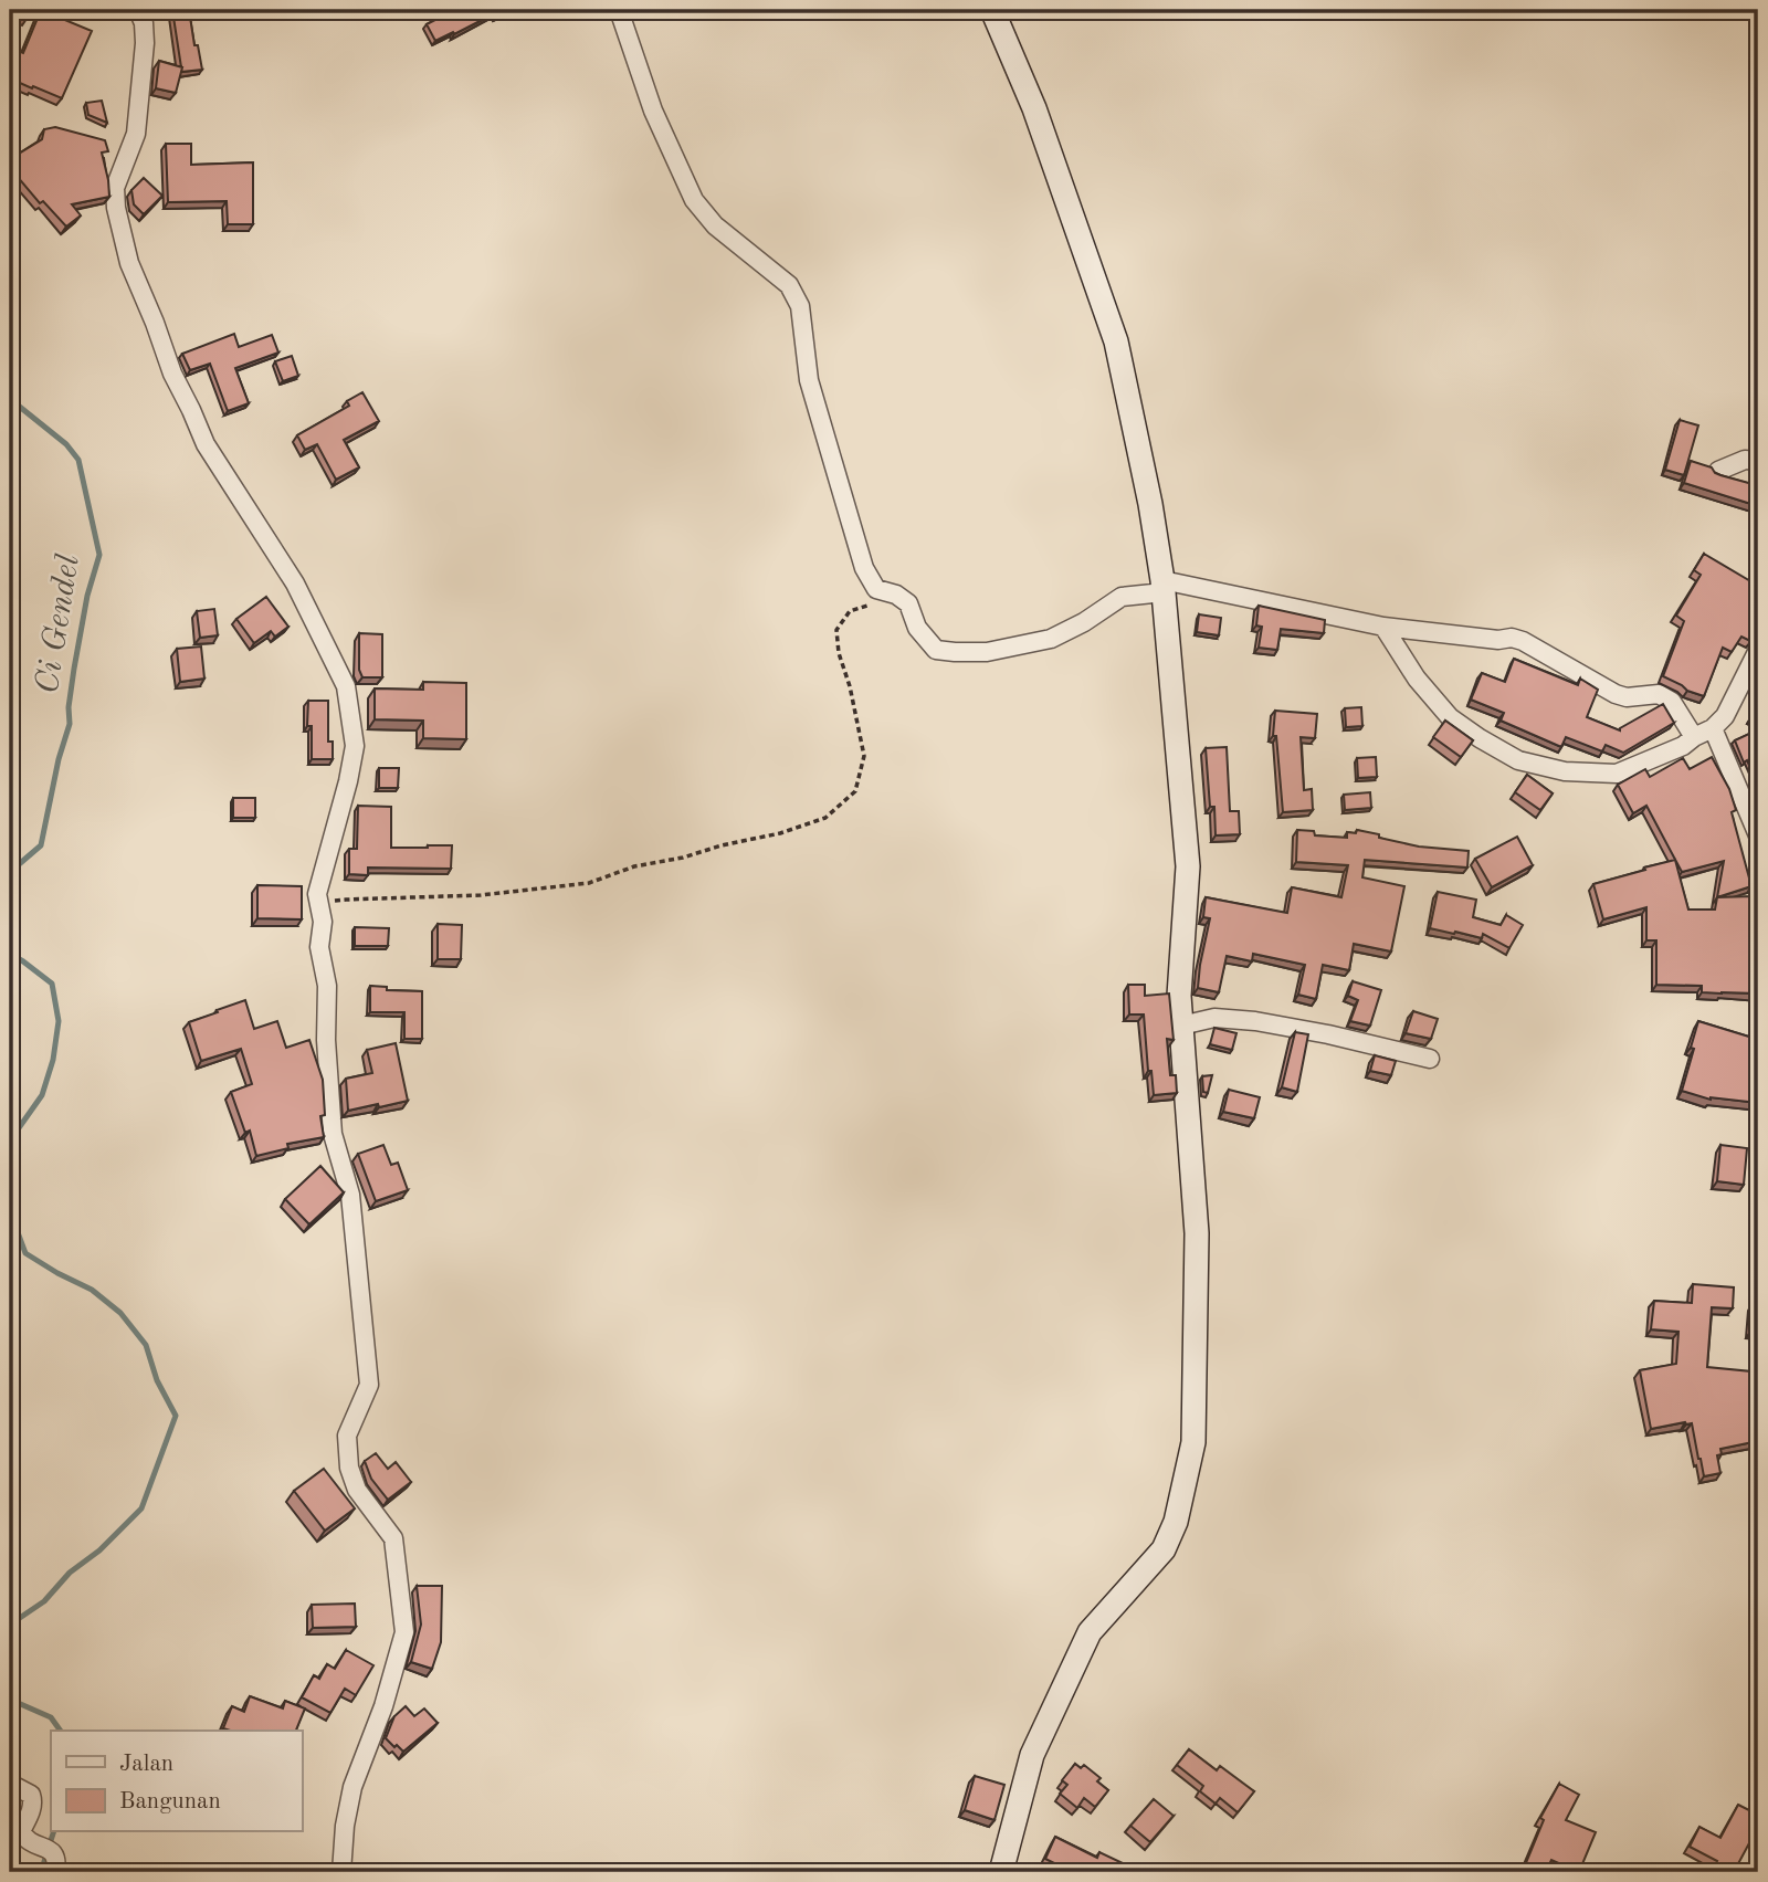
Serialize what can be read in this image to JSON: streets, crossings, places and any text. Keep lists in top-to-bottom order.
{
  "water": ["Ci Gendel"],
  "legend": ["Jalan", "Bangunan"]
}
